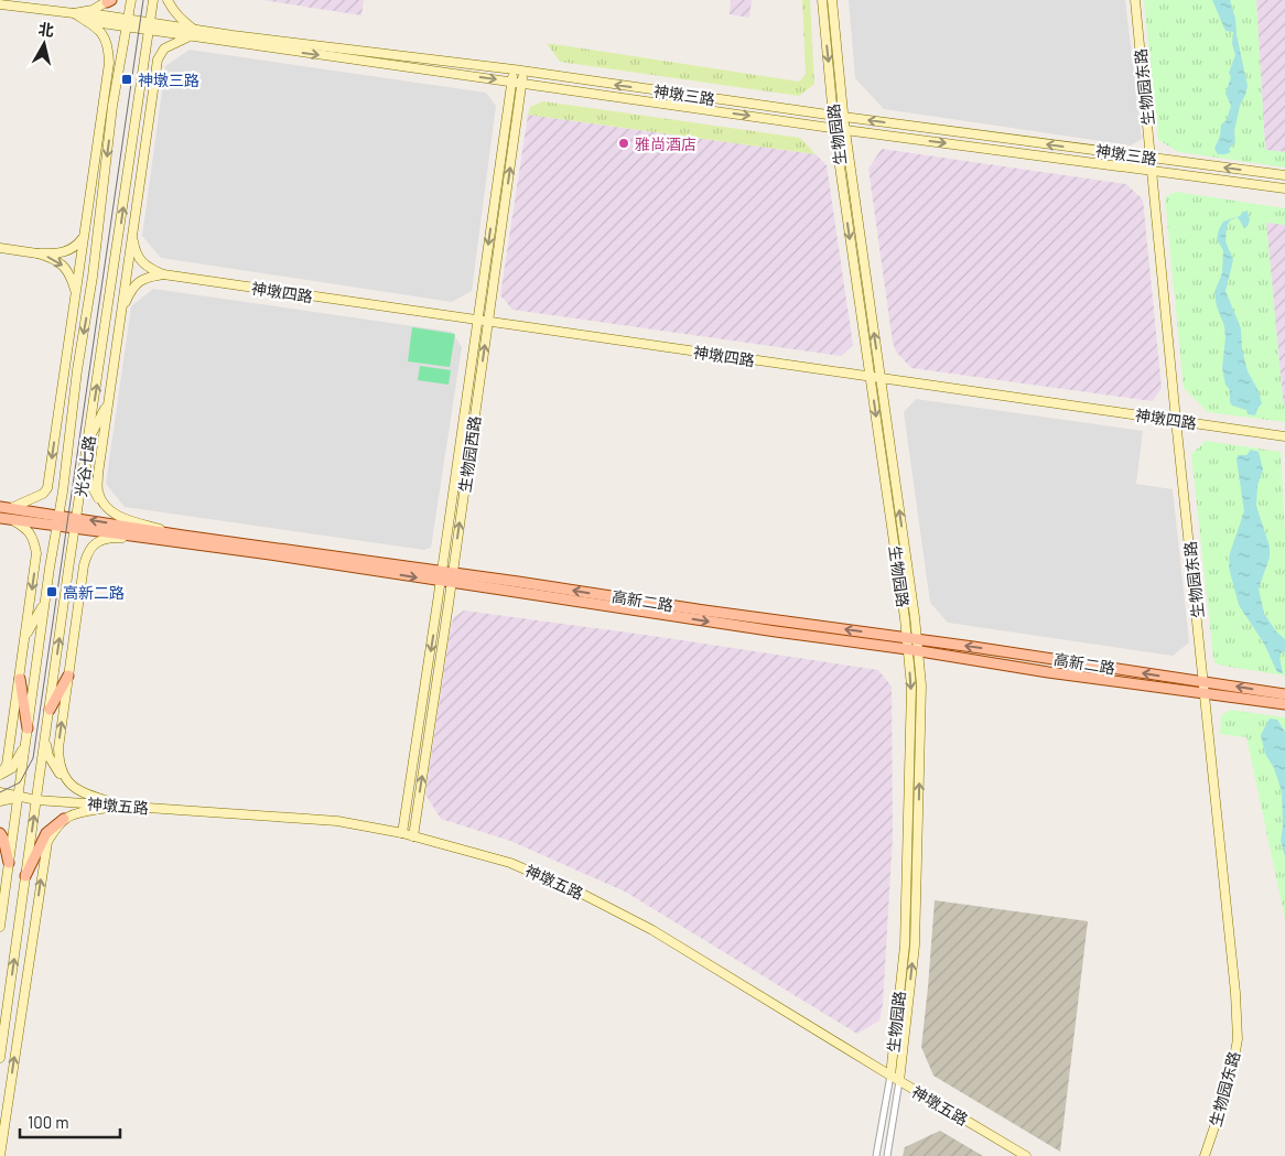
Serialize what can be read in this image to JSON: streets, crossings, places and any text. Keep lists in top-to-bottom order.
{
  "streets": {
    "main road": ["高新二路"],
    "street": [
      "生物园东路",
      "神墩三路",
      "生物园路",
      "神墩四路",
      "生物园西路",
      "光谷七路",
      "神墩五路"
    ]
  },
  "crossings": [
    ["生物园东路", "神墩三路"],
    ["生物园东路", "神墩四路"],
    ["生物园东路", "高新二路"],
    ["神墩三路", "生物园路"],
    ["神墩三路", "生物园西路"],
    ["神墩三路", "光谷七路"],
    ["生物园路", "神墩四路"],
    ["生物园路", "高新二路"],
    ["生物园路", "神墩五路"],
    ["神墩四路", "生物园西路"],
    ["生物园西路", "高新二路"],
    ["生物园西路", "神墩五路"],
    ["光谷七路", "高新二路"],
    ["光谷七路", "神墩五路"]
  ],
  "places": {
    "transit": ["神墩三路", "高新二路"],
    "other": ["雅尚酒店"]
  },
  "scale_bar": "100 m",
  "north": "top"
}
